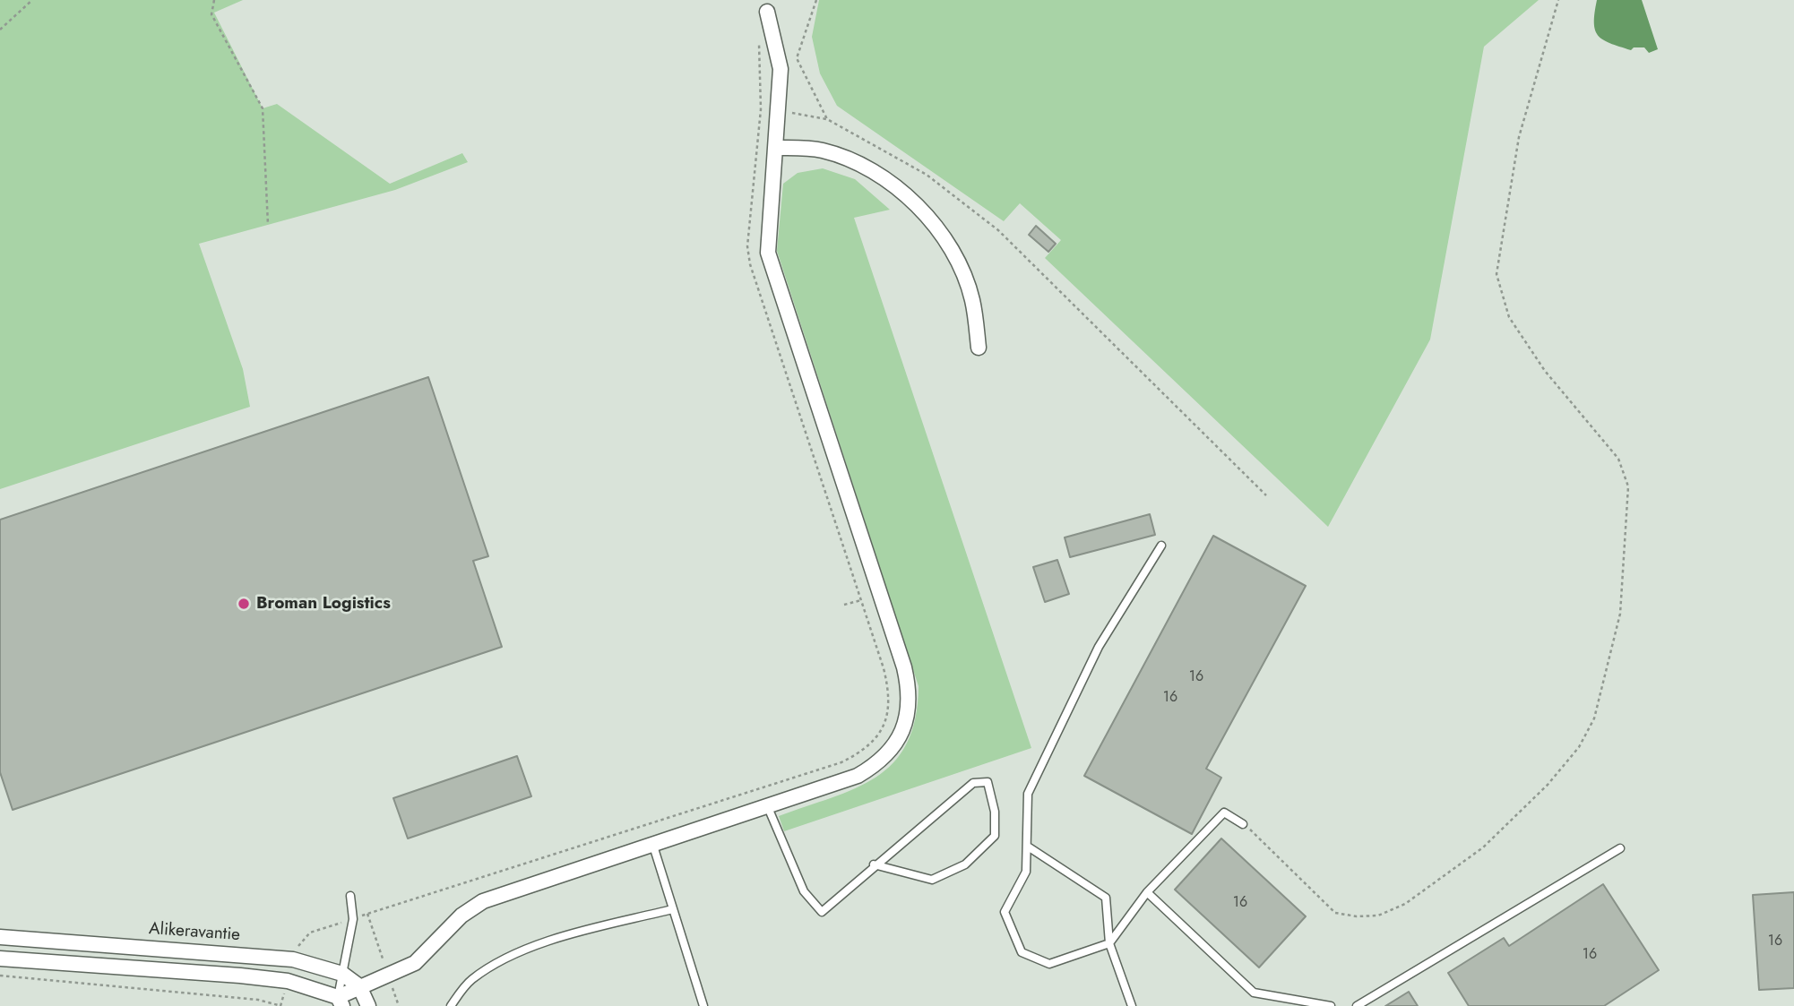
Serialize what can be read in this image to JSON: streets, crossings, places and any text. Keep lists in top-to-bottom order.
{
  "streets": {
    "street": ["Alikeravantie"]
  },
  "places": ["Broman Logistics"],
  "house_numbers": [
    "16",
    "16",
    "16",
    "16",
    "16"
  ]
}
